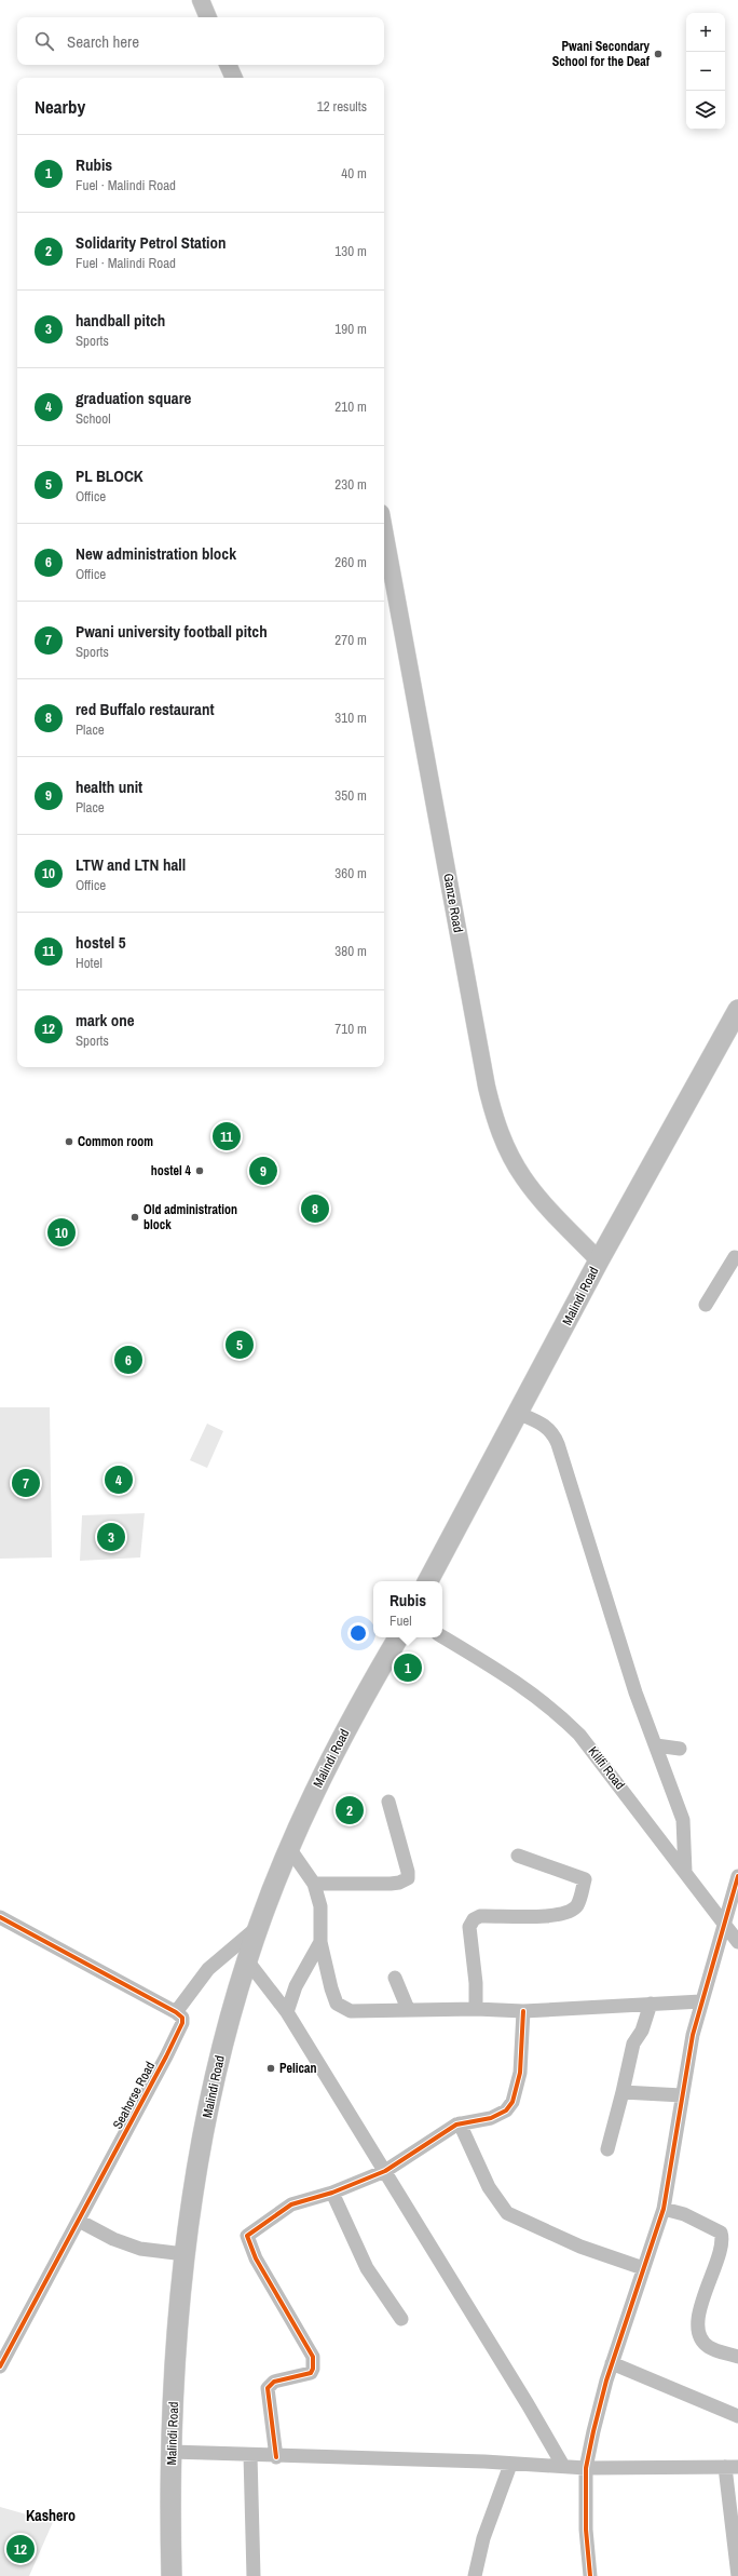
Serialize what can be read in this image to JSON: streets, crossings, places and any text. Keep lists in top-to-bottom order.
{
  "streets": {
    "highway": ["Malindi Road"],
    "main road": ["Ganze Road"],
    "street": ["Kilifi Road", "Seahorse Road"]
  },
  "crossings": [
    ["Ganze Road", "Malindi Road"]
  ],
  "districts": ["Kashero"],
  "places": [
    "Pwani Secondary School for the Deaf",
    "Common room",
    "hostel 4",
    "Old administration block",
    "Pelican"
  ],
  "page": {
    "map_buttons": ["+", "−"],
    "search": "Search here",
    "heading": ["Nearby", "12 results"],
    "list": [
      {
        "mark": "1",
        "name": "Rubis",
        "note": "Fuel · Malindi Road",
        "value": "40 m"
      },
      {
        "mark": "2",
        "name": "Solidarity Petrol Station",
        "note": "Fuel · Malindi Road",
        "value": "130 m"
      },
      {
        "mark": "3",
        "name": "handball pitch",
        "note": "Sports",
        "value": "190 m"
      },
      {
        "mark": "4",
        "name": "graduation square",
        "note": "School",
        "value": "210 m"
      },
      {
        "mark": "5",
        "name": "PL BLOCK",
        "note": "Office",
        "value": "230 m"
      },
      {
        "mark": "6",
        "name": "New administration block",
        "note": "Office",
        "value": "260 m"
      },
      {
        "mark": "7",
        "name": "Pwani university football pitch",
        "note": "Sports",
        "value": "270 m"
      },
      {
        "mark": "8",
        "name": "red Buffalo restaurant",
        "note": "Place",
        "value": "310 m"
      },
      {
        "mark": "9",
        "name": "health unit",
        "note": "Place",
        "value": "350 m"
      },
      {
        "mark": "10",
        "name": "LTW and LTN hall",
        "note": "Office",
        "value": "360 m"
      },
      {
        "mark": "11",
        "name": "hostel 5",
        "note": "Hotel",
        "value": "380 m"
      },
      {
        "mark": "12",
        "name": "mark one",
        "note": "Sports",
        "value": "710 m"
      }
    ],
    "pins": [
      "11",
      "9",
      "8",
      "10",
      "5",
      "6",
      "4",
      "7",
      "3",
      "1",
      "2",
      "12"
    ],
    "popup": ["Rubis", "Fuel"]
  }
}
